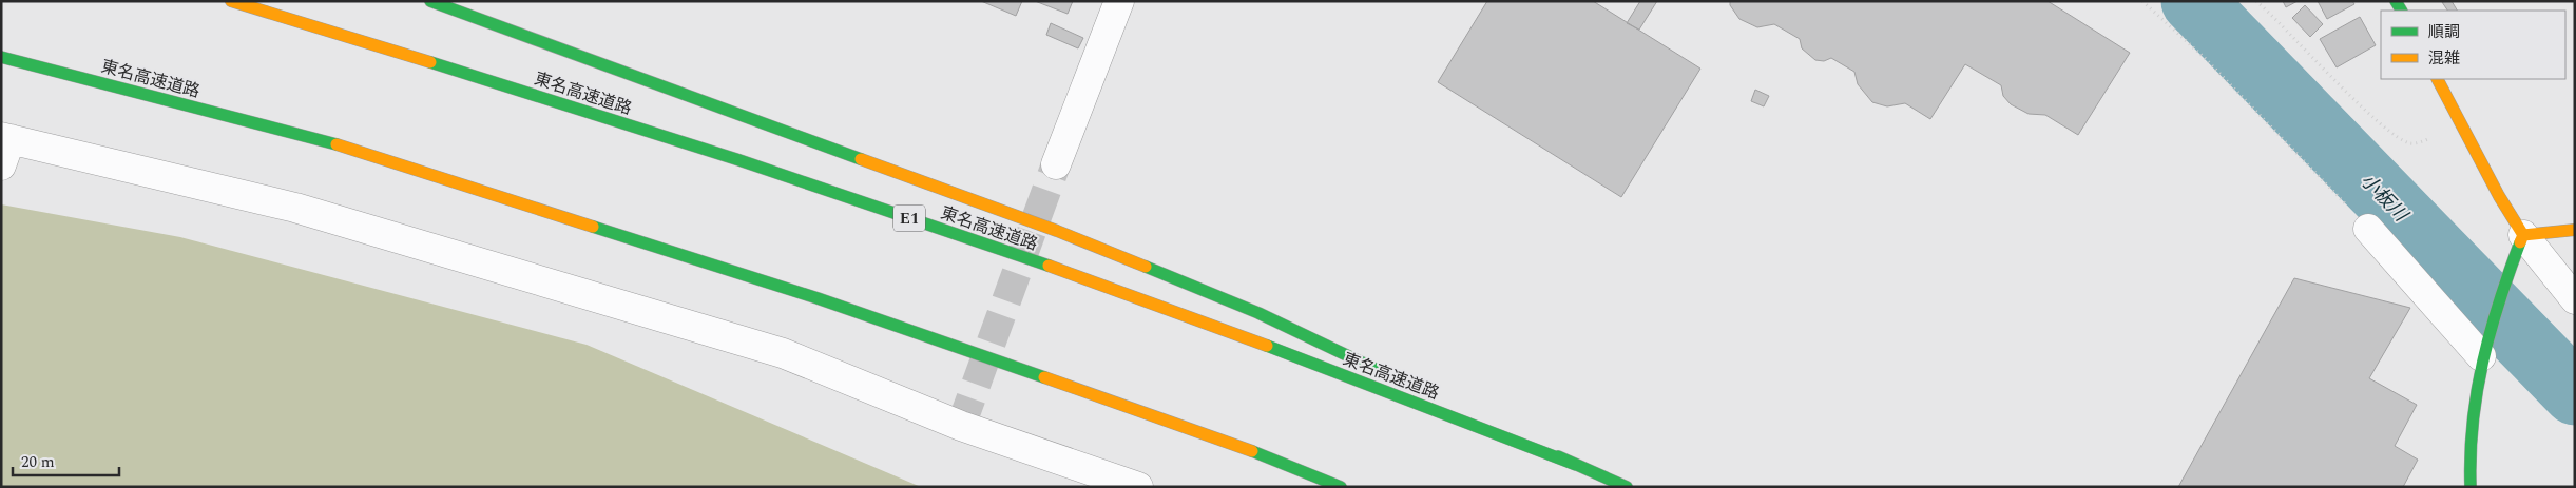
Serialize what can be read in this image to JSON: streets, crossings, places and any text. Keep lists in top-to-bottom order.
{
  "streets": {
    "main road": ["東名高速道路", "E1"]
  },
  "water": ["小板川"],
  "legend": ["順調", "混雑"],
  "scale_bar": "20 m"
}
